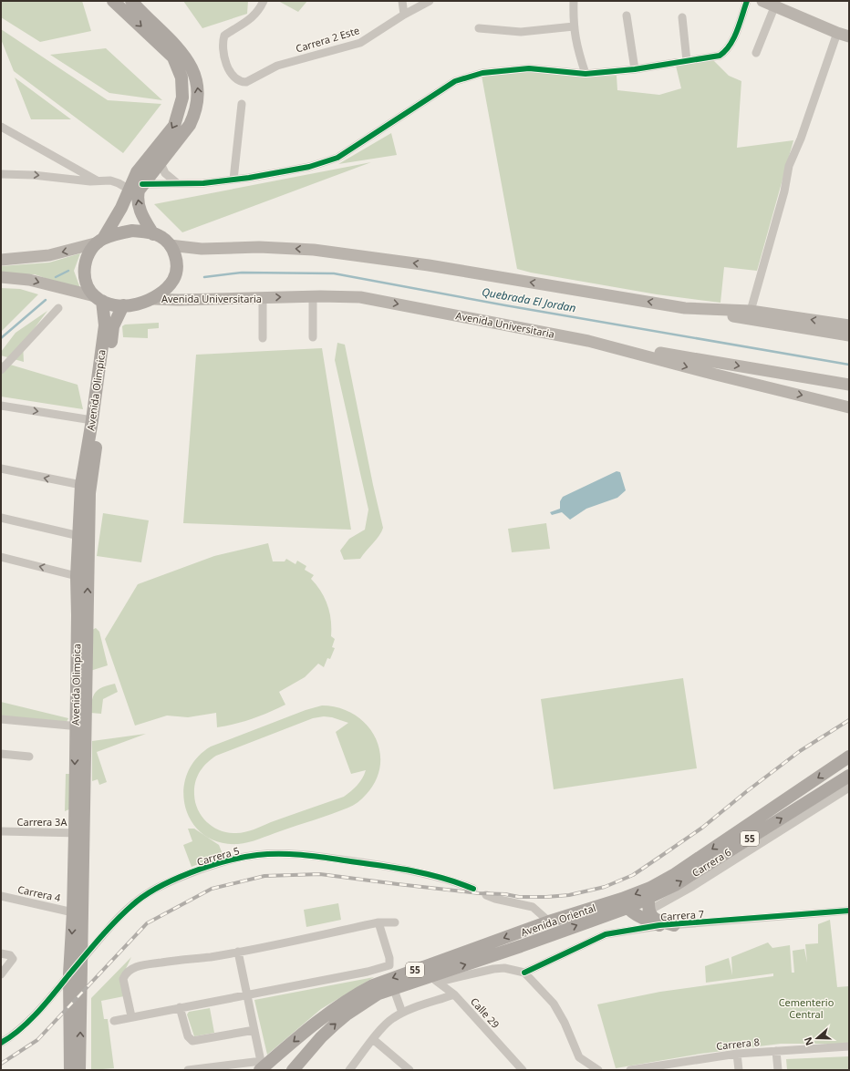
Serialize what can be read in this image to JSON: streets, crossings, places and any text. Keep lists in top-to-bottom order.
{
  "streets": {
    "main road": [
      "Avenida Universitaria",
      "Avenida Olimpica",
      "55",
      "Avenida Oriental"
    ],
    "street": [
      "Carrera 2 Este",
      "Carrera 3A",
      "Carrera 5",
      "Carrera 6",
      "Carrera 4",
      "Carrera 7",
      "Calle 29",
      "Carrera 8"
    ]
  },
  "crossings": [
    ["Avenida Universitaria", "Avenida Olimpica"],
    ["Avenida Olimpica", "Carrera 3A"],
    ["Avenida Olimpica", "Carrera 5"],
    ["Avenida Olimpica", "Carrera 4"],
    ["Carrera 6", "Avenida Oriental"],
    ["Avenida Oriental", "Calle 29"]
  ],
  "water": ["Quebrada El Jordan"],
  "parks": ["Cementerio Central"],
  "north": "left"
}
